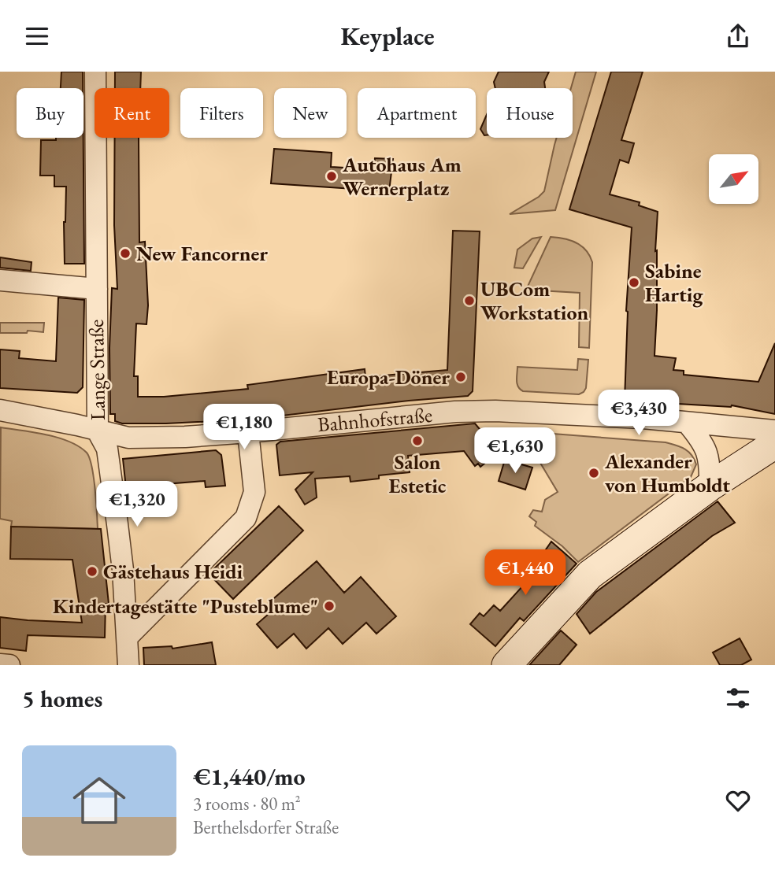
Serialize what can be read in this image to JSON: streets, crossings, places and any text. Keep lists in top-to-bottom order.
{
  "streets": {
    "street": ["Lange Straße", "Bahnhofstraße"]
  },
  "crossings": [
    ["Lange Straße", "Bahnhofstraße"]
  ],
  "places": [
    "Autohaus Am Wernerplatz",
    "New Fancorner",
    "Sabine Hartig",
    "UBCom Workstation",
    "Europa-Döner",
    "Salon Estetic",
    "Alexander von Humboldt",
    "Gästehaus Heidi",
    "Kindertagestätte \"Pusteblume\""
  ],
  "north": "top right",
  "page": {
    "header": "Keyplace",
    "chip": [
      "Buy",
      "Rent",
      "Filters",
      "New",
      "Apartment",
      "House"
    ],
    "price": [
      "€3,430",
      "€1,180",
      "€1,630",
      "€1,320",
      "€1,440"
    ],
    "heading": "5 homes",
    "list": [
      {
        "name": "€1,440/mo",
        "note": "3 rooms · 80 m² · Berthelsdorfer Straße"
      }
    ]
  }
}
